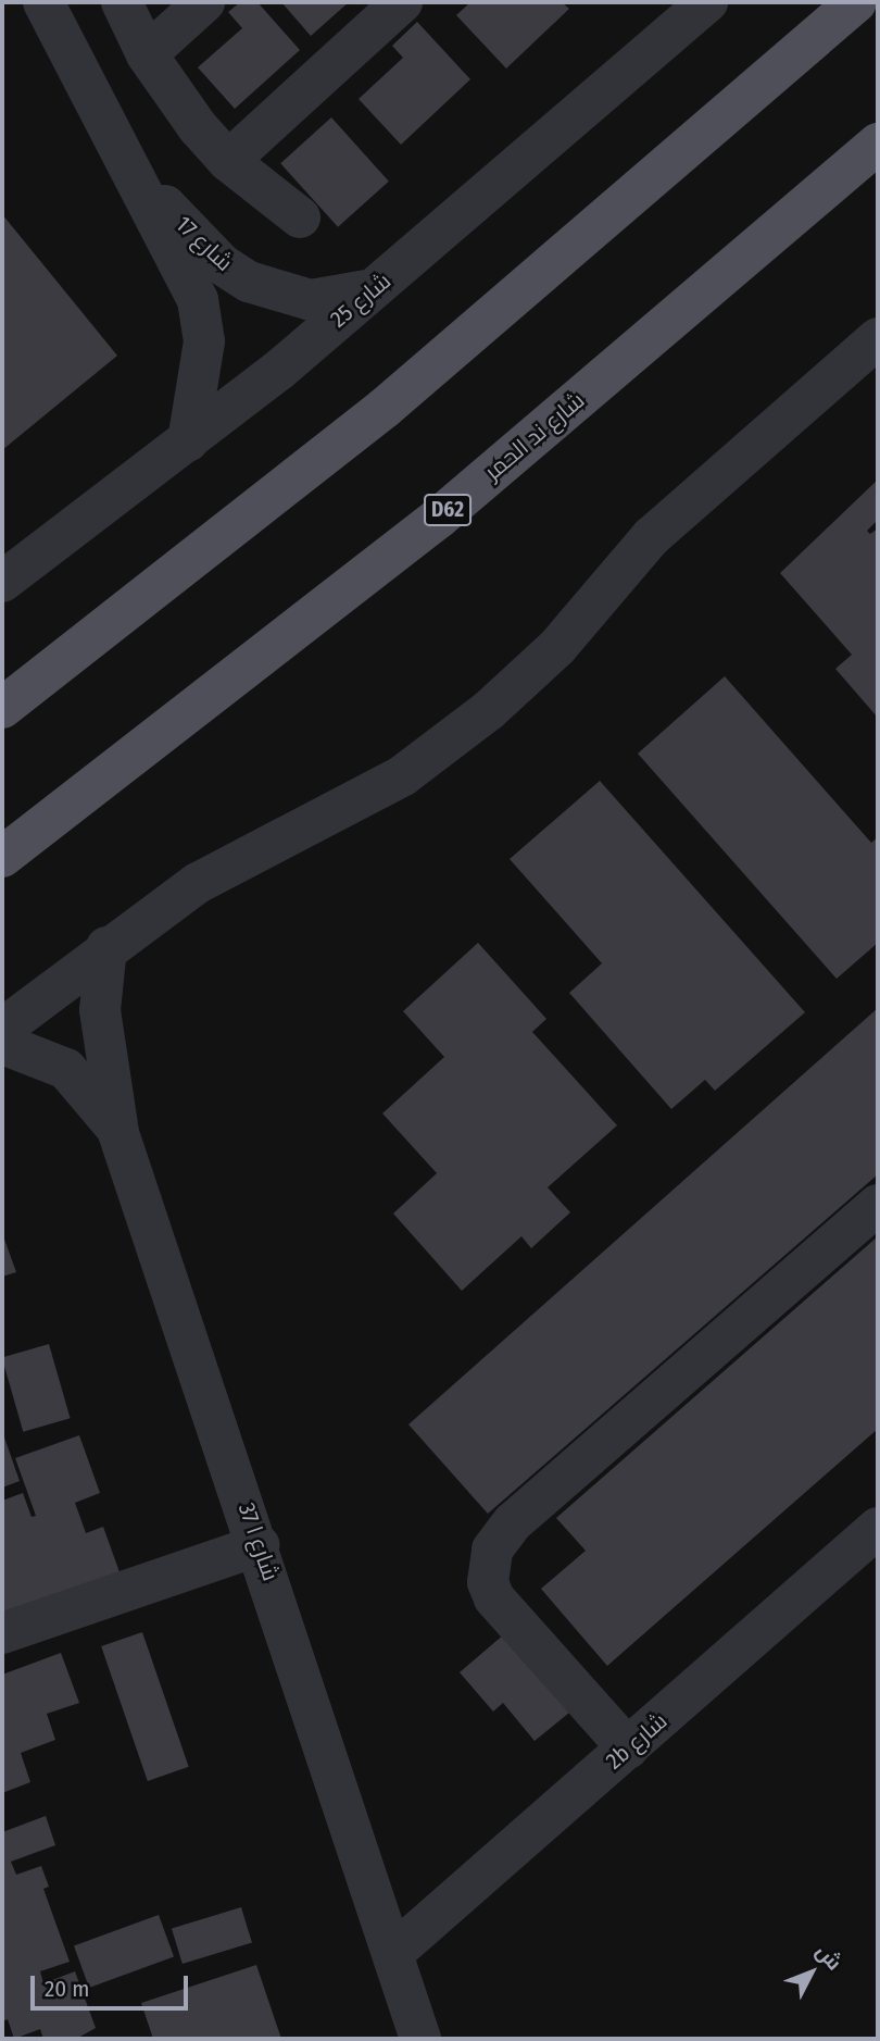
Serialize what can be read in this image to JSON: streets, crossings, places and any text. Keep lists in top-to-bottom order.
{
  "streets": {
    "main road": ["شارع ند الحمر", "D62"],
    "street": [
      "شارع 17",
      "شارع 25",
      "شارع ا 37",
      "2b شارع"
    ]
  },
  "crossings": [
    ["شارع 17", "شارع 25"],
    ["شارع ا 37", "2b شارع"]
  ],
  "scale_bar": "20 m",
  "north": "top right"
}
